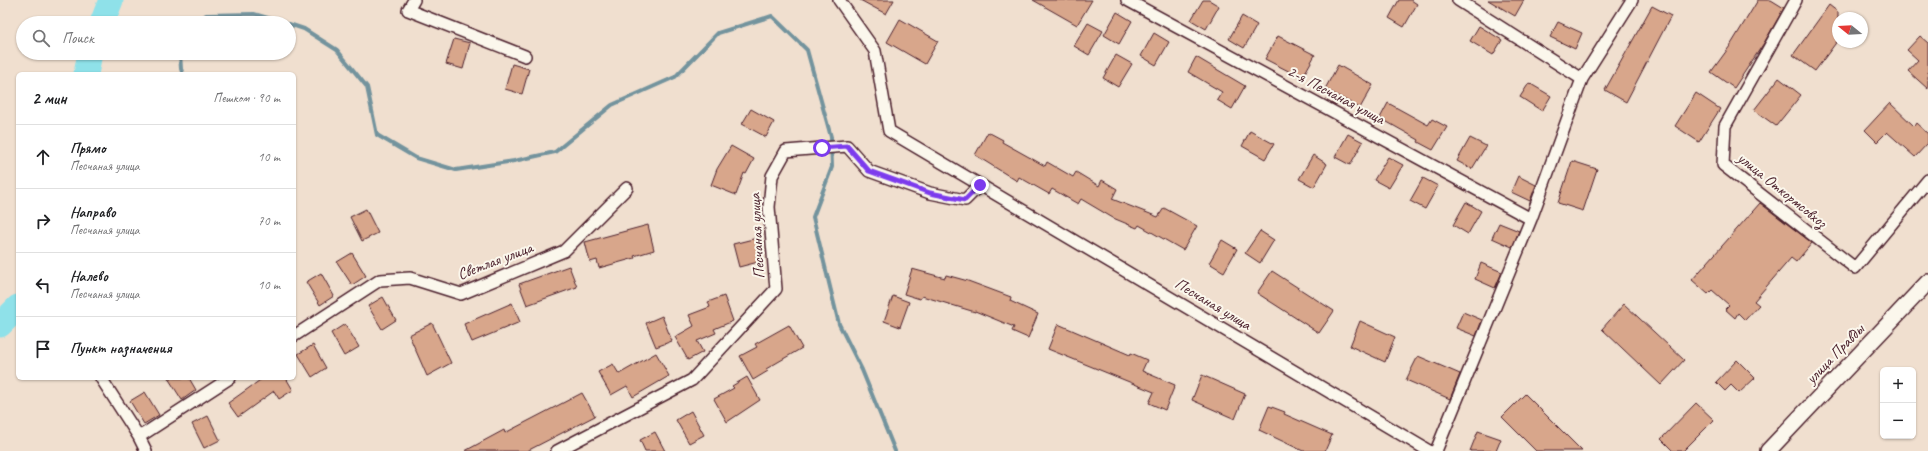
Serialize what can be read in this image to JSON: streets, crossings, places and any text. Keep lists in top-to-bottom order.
{
  "streets": {
    "street": [
      "2-я Песчаная улица",
      "улица Откормсовхоз",
      "Песчаная улица",
      "Светлая улица",
      "улица Правды"
    ]
  },
  "north": "left",
  "page": {
    "search": "Поиск",
    "heading": ["2 мин", "Пешком · 90 m"],
    "list": [
      ["Прямо", "Песчаная улица", "10 m"],
      ["Направо", "Песчаная улица", "70 m"],
      ["Налево", "Песчаная улица", "10 m"],
      "Пункт назначения"
    ],
    "map_buttons": ["+", "−"]
  }
}
